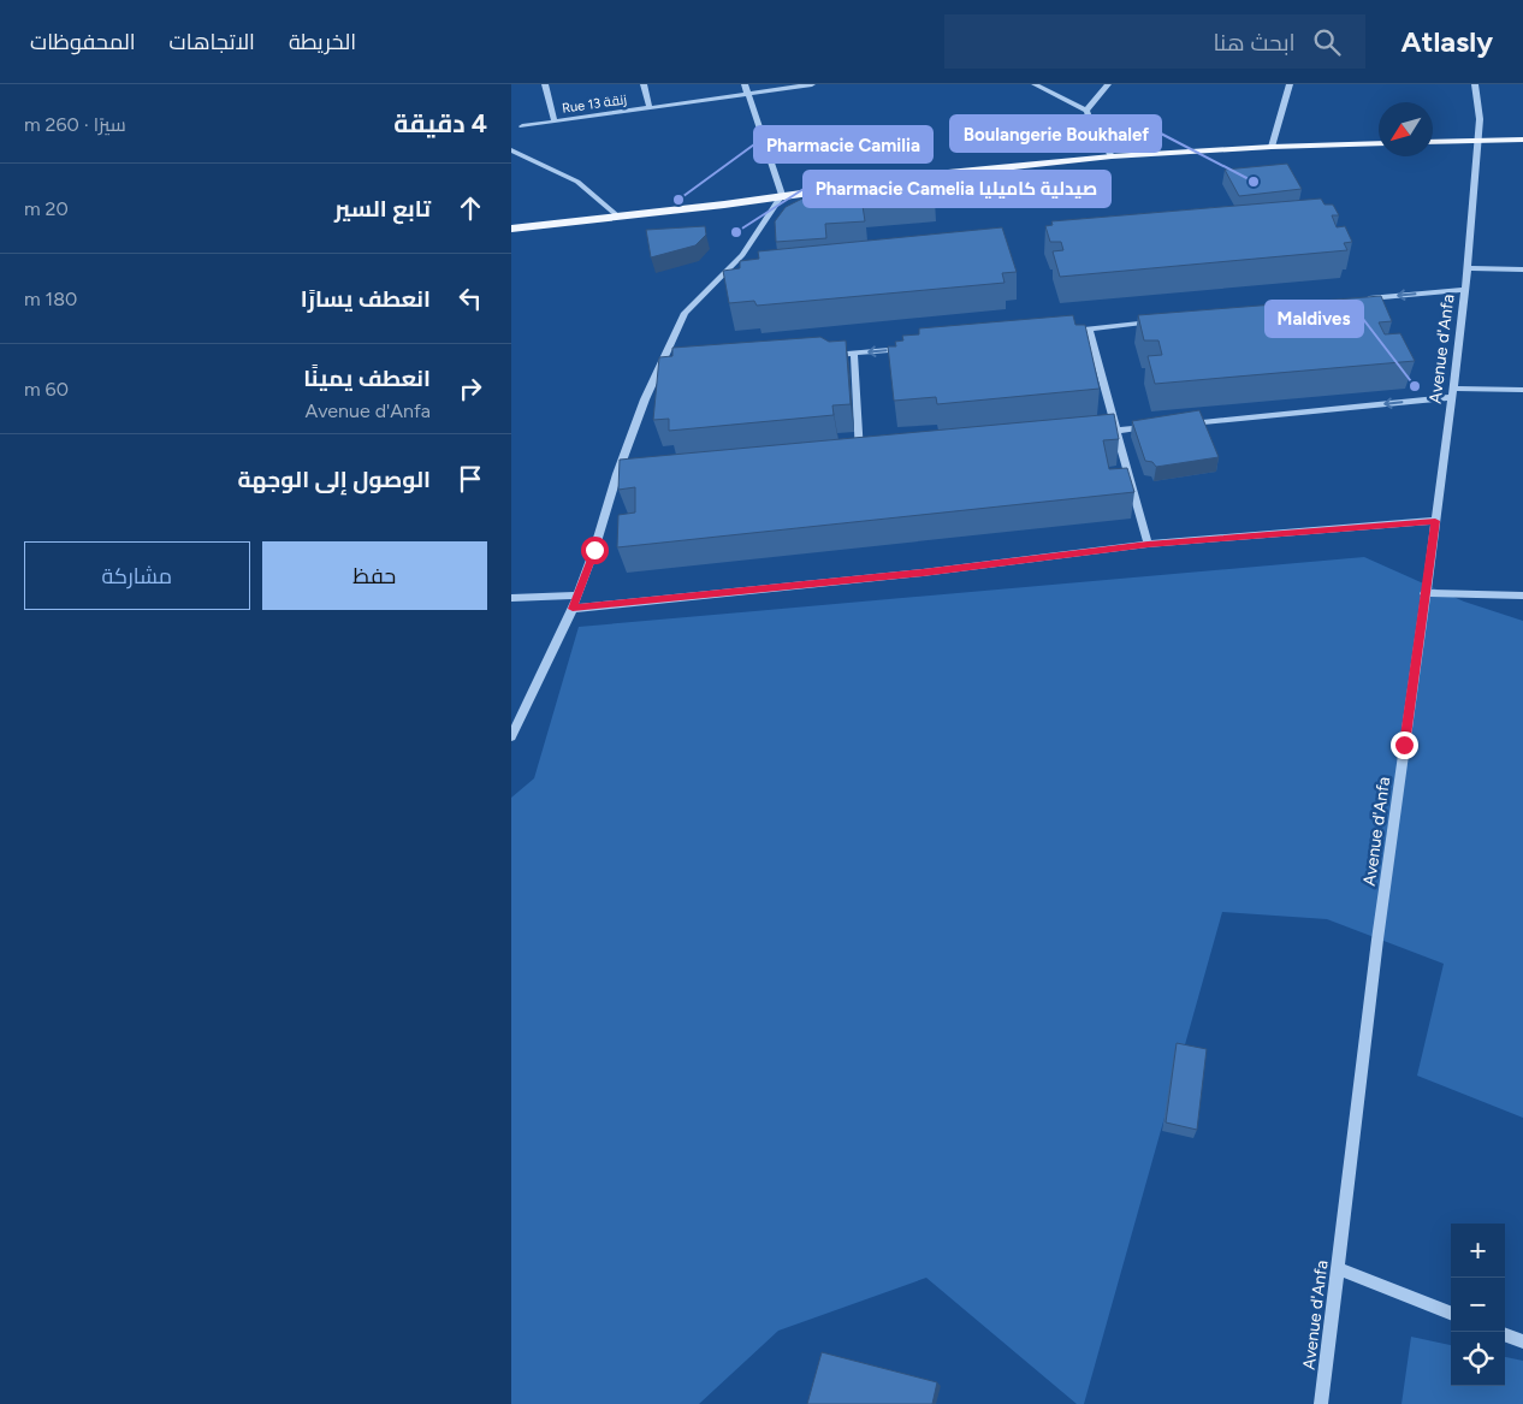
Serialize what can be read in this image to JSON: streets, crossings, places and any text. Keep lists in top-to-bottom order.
{
  "streets": {
    "street": ["Rue 13 زنقة", "Avenue d'Anfa"]
  },
  "places": [
    "Boulangerie Boukhalef",
    "Pharmacie Camilia",
    "Pharmacie Camelia صيدلية كاميليا",
    "Maldives"
  ],
  "north": "bottom left",
  "page": {
    "header": "Atlasly",
    "search": "ابحث هنا",
    "nav": ["الخريطة", "الاتجاهات", "المحفوظات"],
    "heading": ["4 دقيقة", "سيرًا · 260 m"],
    "list": [
      ["تابع السير", "20 m"],
      ["انعطف يسارًا", "180 m"],
      ["انعطف يمينًا", "Avenue d'Anfa", "60 m"],
      "الوصول إلى الوجهة"
    ],
    "buttons": ["حفظ", "مشاركة"],
    "map_buttons": ["+", "−"]
  }
}
